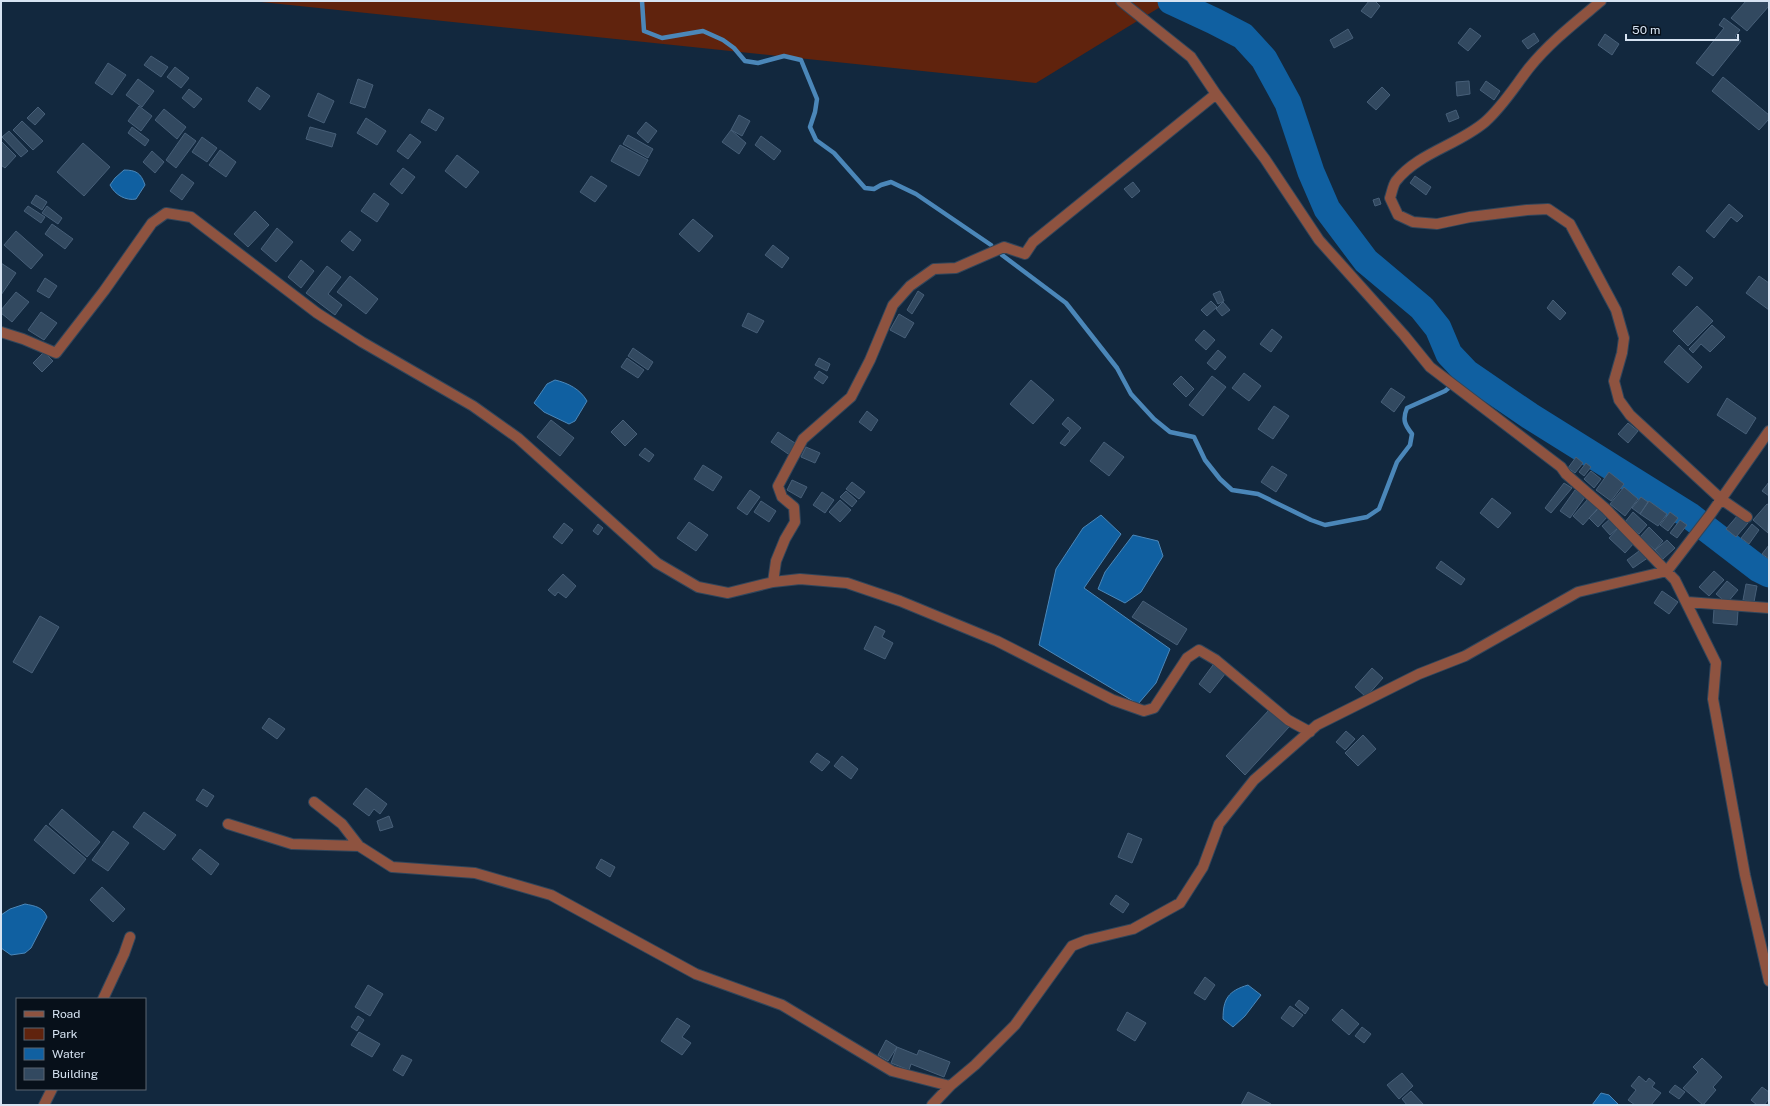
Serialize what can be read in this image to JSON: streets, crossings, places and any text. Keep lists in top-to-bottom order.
{
  "legend": [
    "Road",
    "Park",
    "Water",
    "Building"
  ],
  "scale_bar": "50 m"
}
